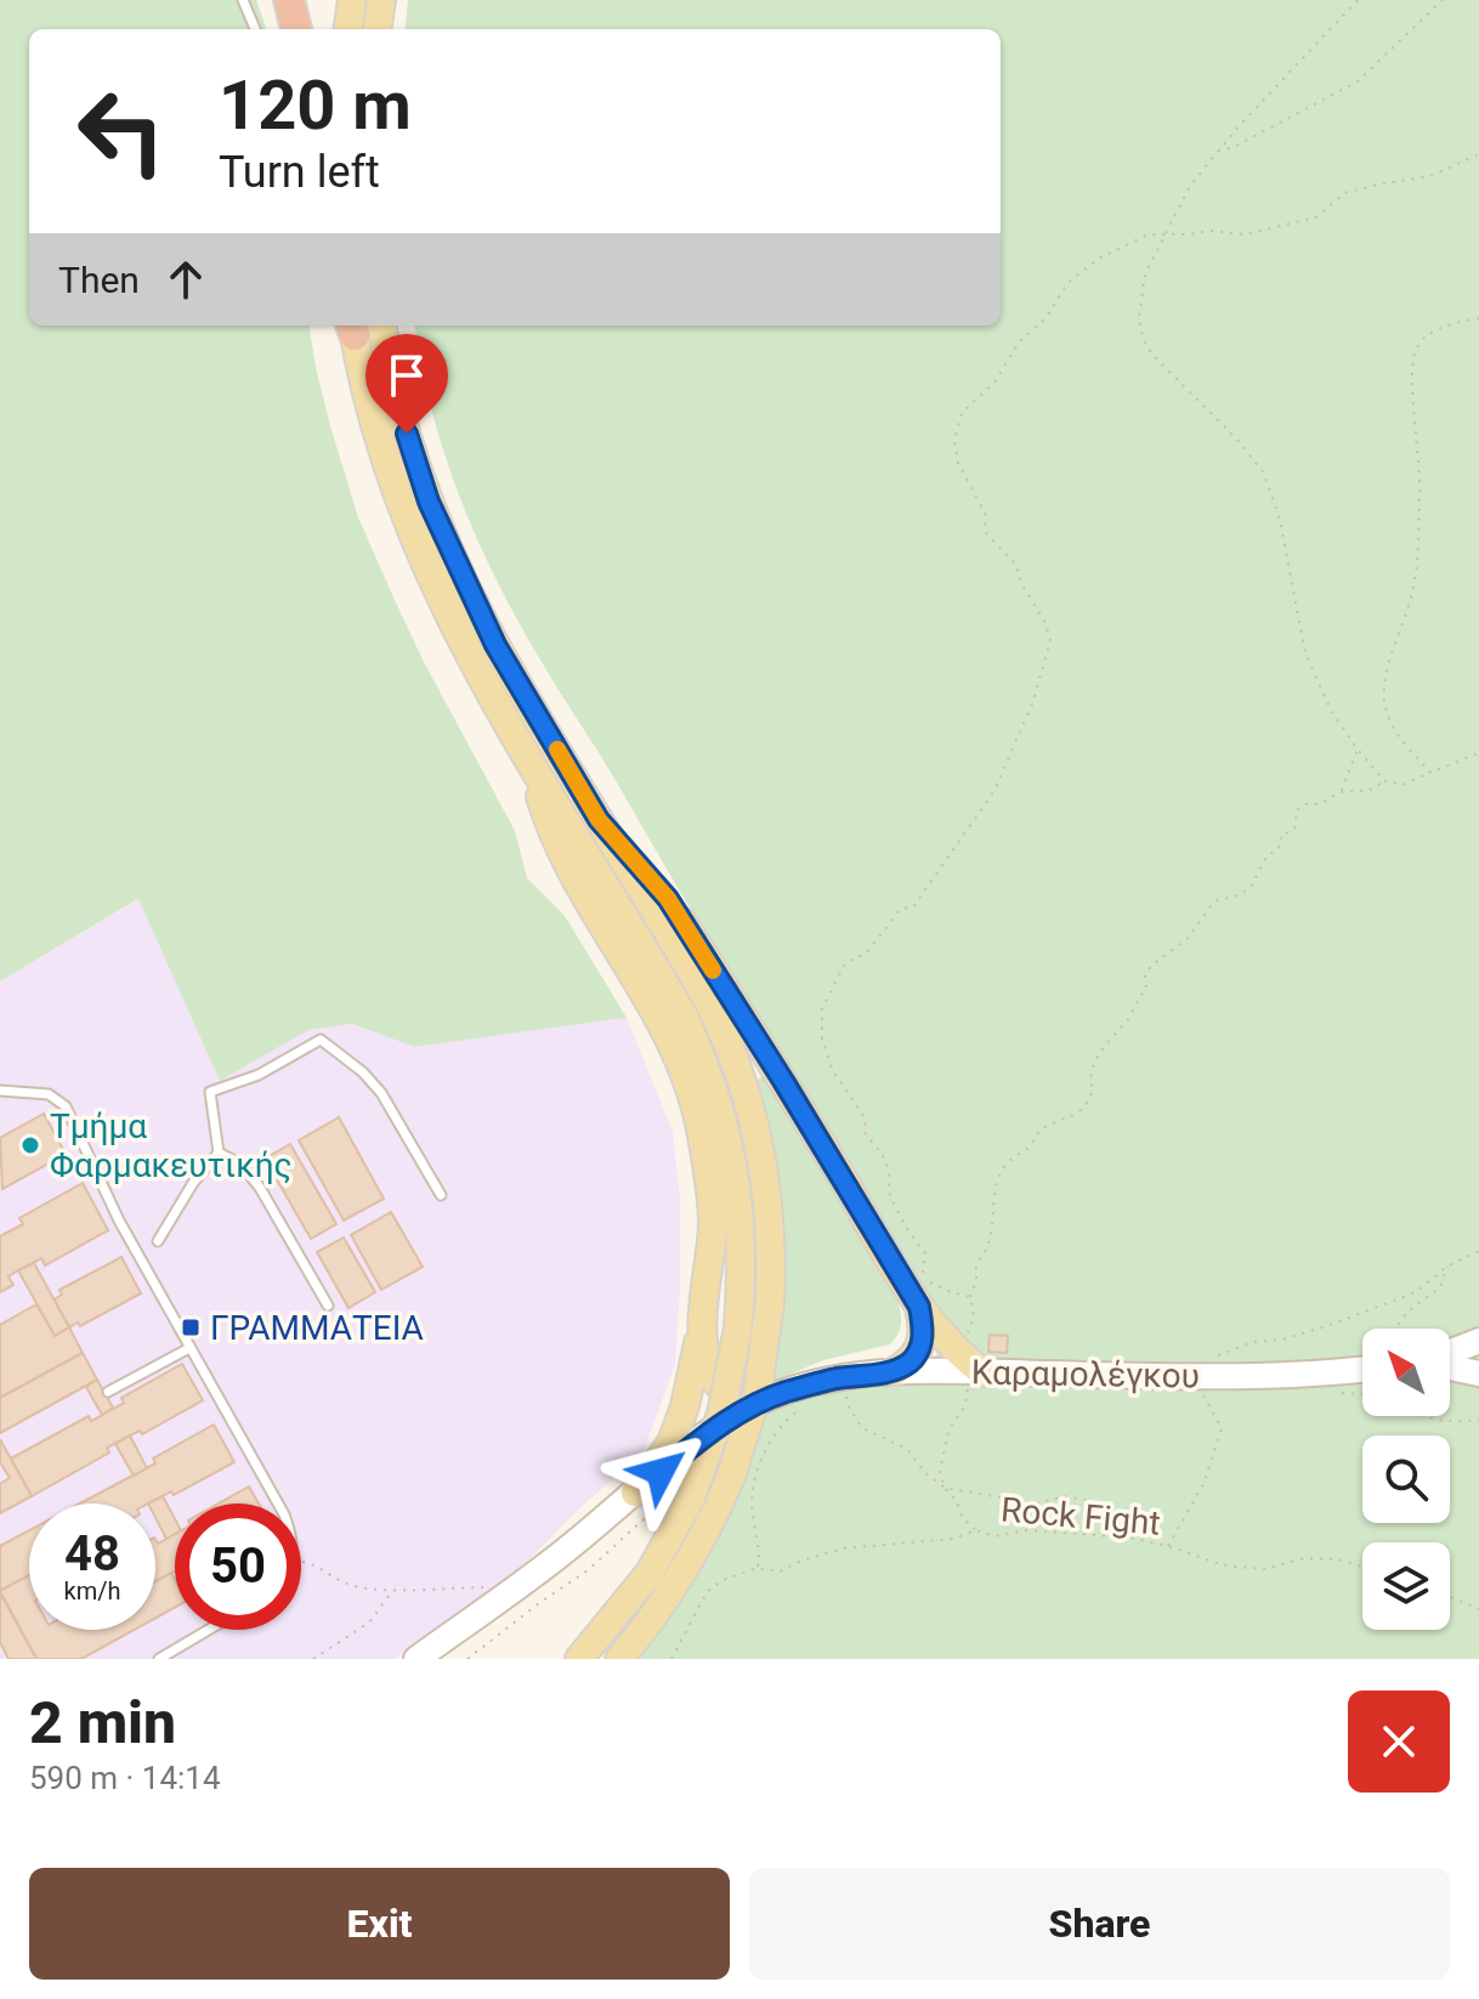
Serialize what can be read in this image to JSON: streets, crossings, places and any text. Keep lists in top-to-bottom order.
{
  "streets": {
    "main road": ["Καραμολέγκου"],
    "path": ["Rock Fight"]
  },
  "places": {
    "other": ["Τμήμα Φαρμακευτικής"],
    "transit": ["ΓΡΑΜΜΑΤΕΙΑ"]
  },
  "north": "top left",
  "page": {
    "turn": ["120 m", "Turn left"],
    "then": "Then",
    "speed": "48 km/h",
    "limit": "50",
    "heading": ["2 min", "590 m · 14:14"],
    "buttons": ["Exit", "Share"]
  }
}
